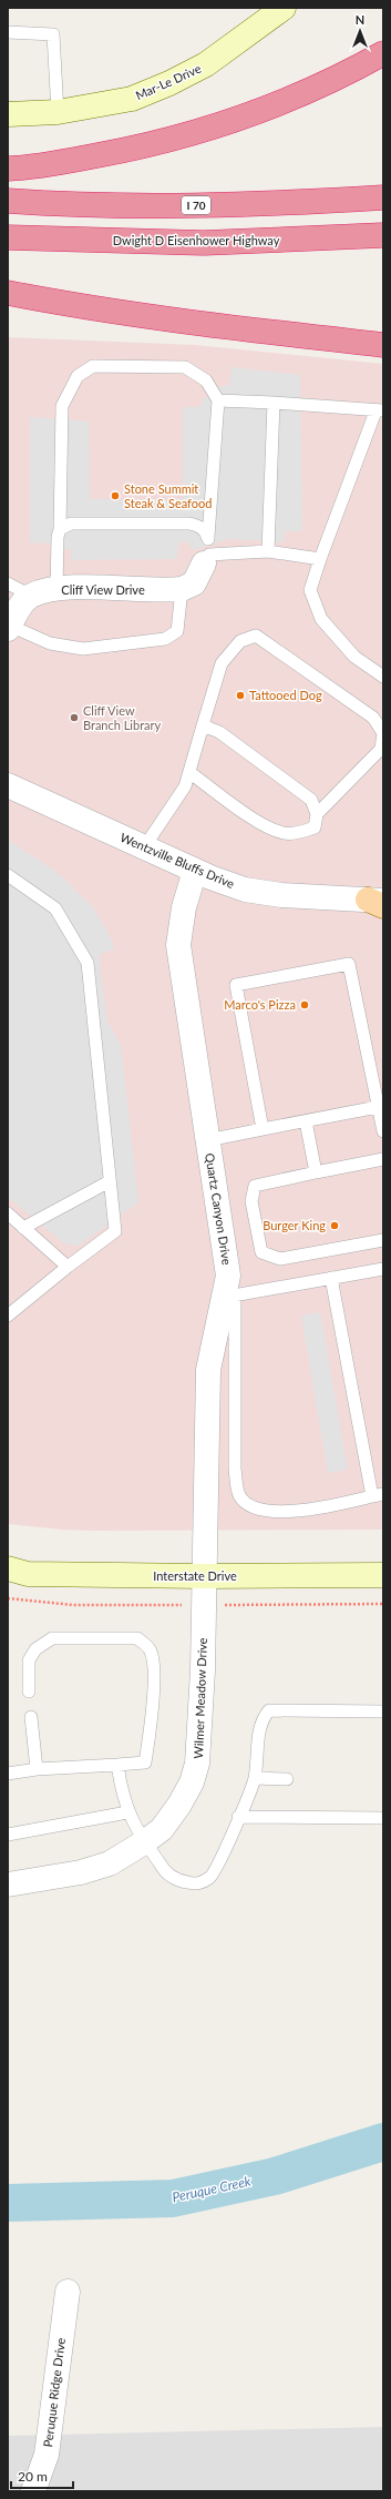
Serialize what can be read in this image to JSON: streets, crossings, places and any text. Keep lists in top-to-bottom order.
{
  "streets": {
    "highway": ["I 70", "Dwight D Eisenhower Highway"],
    "main road": ["Mar-Le Drive", "Interstate Drive"],
    "street": [
      "Cliff View Drive",
      "Wentzville Bluffs Drive",
      "Quartz Canyon Drive",
      "Wilmer Meadow Drive",
      "Peruque Ridge Drive"
    ]
  },
  "crossings": [
    ["Wentzville Bluffs Drive", "Quartz Canyon Drive"],
    ["Quartz Canyon Drive", "Interstate Drive"],
    ["Quartz Canyon Drive", "Wilmer Meadow Drive"],
    ["Interstate Drive", "Wilmer Meadow Drive"]
  ],
  "water": ["Peruque Creek"],
  "places": [
    "Stone Summit Steak & Seafood",
    "Tattooed Dog",
    "Cliff View Branch Library",
    "Marco's Pizza",
    "Burger King"
  ],
  "scale_bar": "20 m",
  "north": "top"
}
